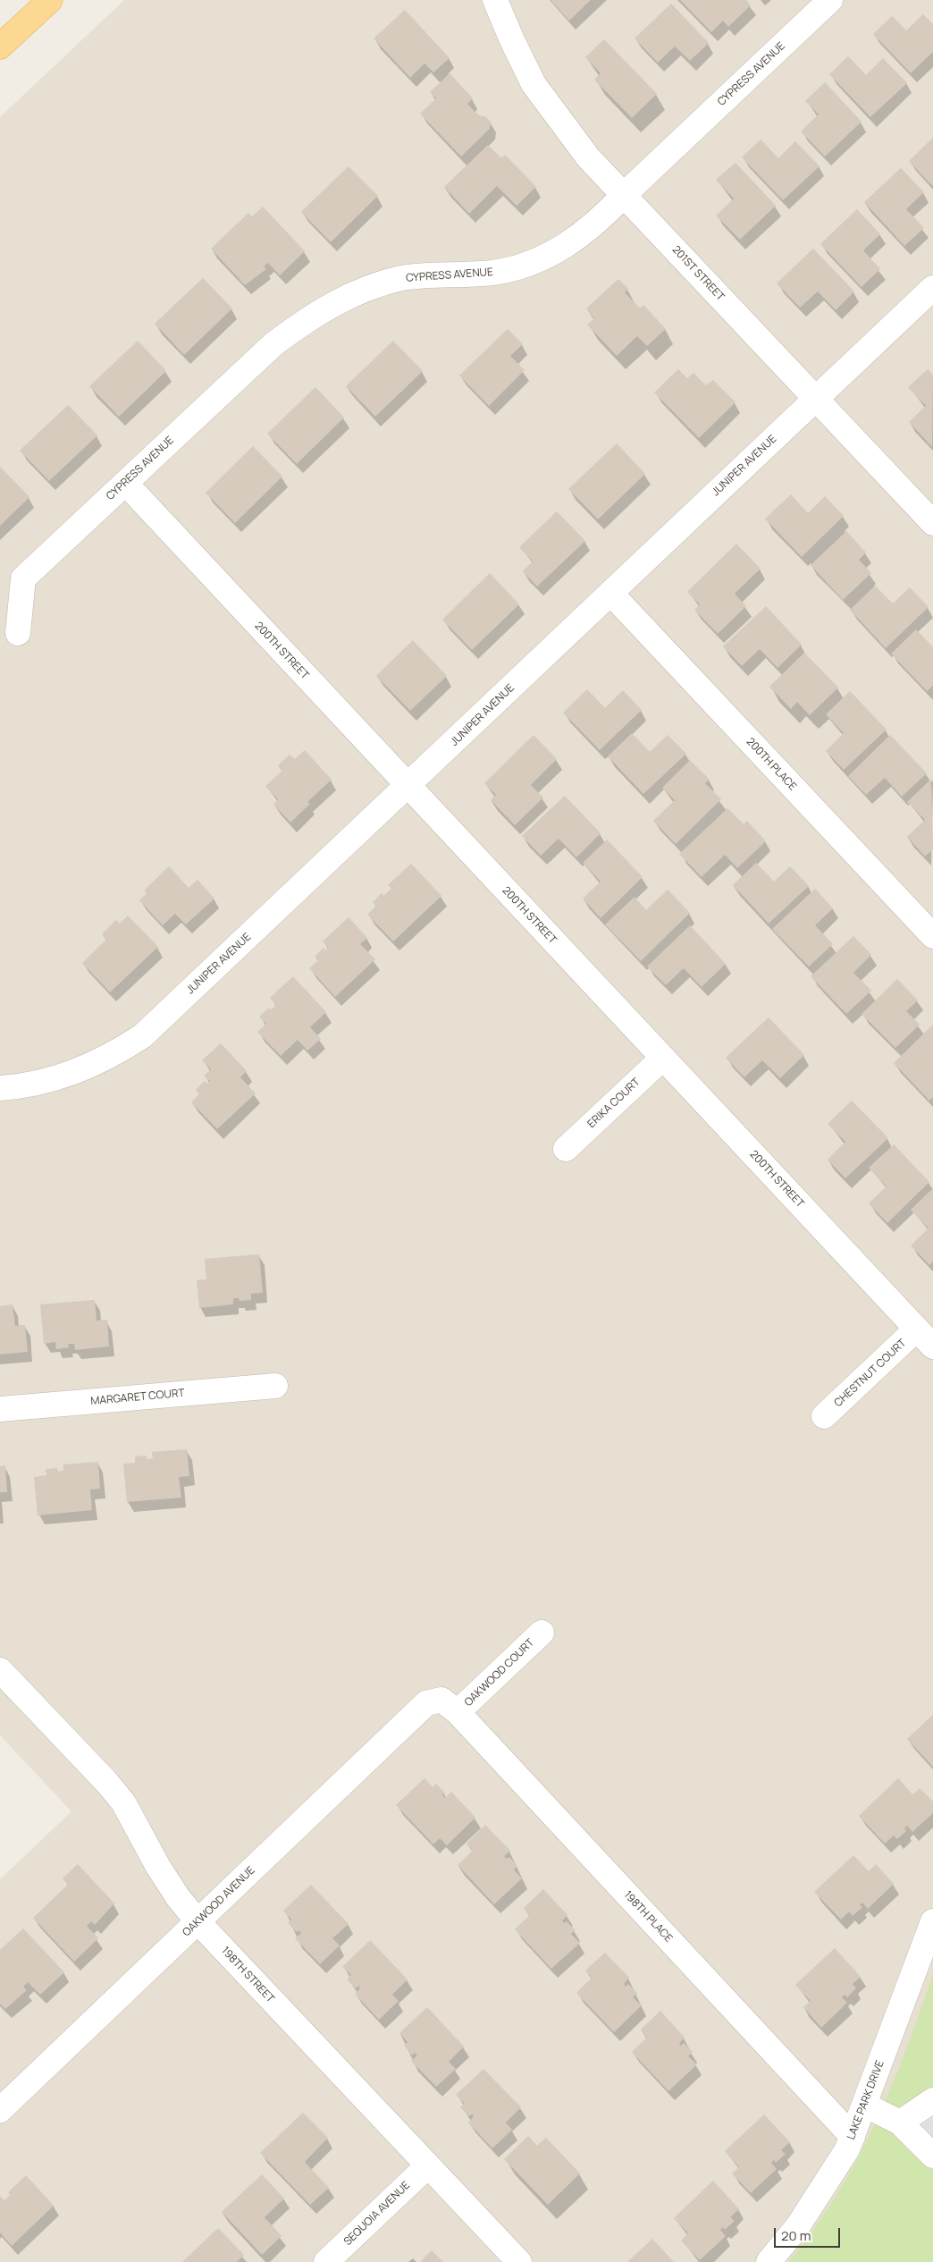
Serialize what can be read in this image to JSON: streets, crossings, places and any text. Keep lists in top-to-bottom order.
{
  "streets": {
    "street": [
      "CYPRESS AVENUE",
      "201ST STREET",
      "JUNIPER AVENUE",
      "200TH STREET",
      "200TH PLACE",
      "ERIKA COURT",
      "CHESTNUT COURT",
      "MARGARET COURT",
      "OAKWOOD COURT",
      "OAKWOOD AVENUE",
      "198TH PLACE",
      "198TH STREET",
      "LAKE PARK DRIVE",
      "SEQUOIA AVENUE"
    ]
  },
  "crossings": [
    ["CYPRESS AVENUE", "201ST STREET"],
    ["CYPRESS AVENUE", "200TH STREET"],
    ["201ST STREET", "JUNIPER AVENUE"],
    ["JUNIPER AVENUE", "200TH STREET"],
    ["JUNIPER AVENUE", "200TH PLACE"],
    ["200TH STREET", "ERIKA COURT"],
    ["200TH STREET", "CHESTNUT COURT"],
    ["OAKWOOD COURT", "OAKWOOD AVENUE"],
    ["OAKWOOD COURT", "198TH PLACE"],
    ["OAKWOOD AVENUE", "198TH PLACE"],
    ["OAKWOOD AVENUE", "198TH STREET"],
    ["198TH PLACE", "LAKE PARK DRIVE"],
    ["198TH STREET", "SEQUOIA AVENUE"]
  ],
  "scale_bar": "20 m"
}
